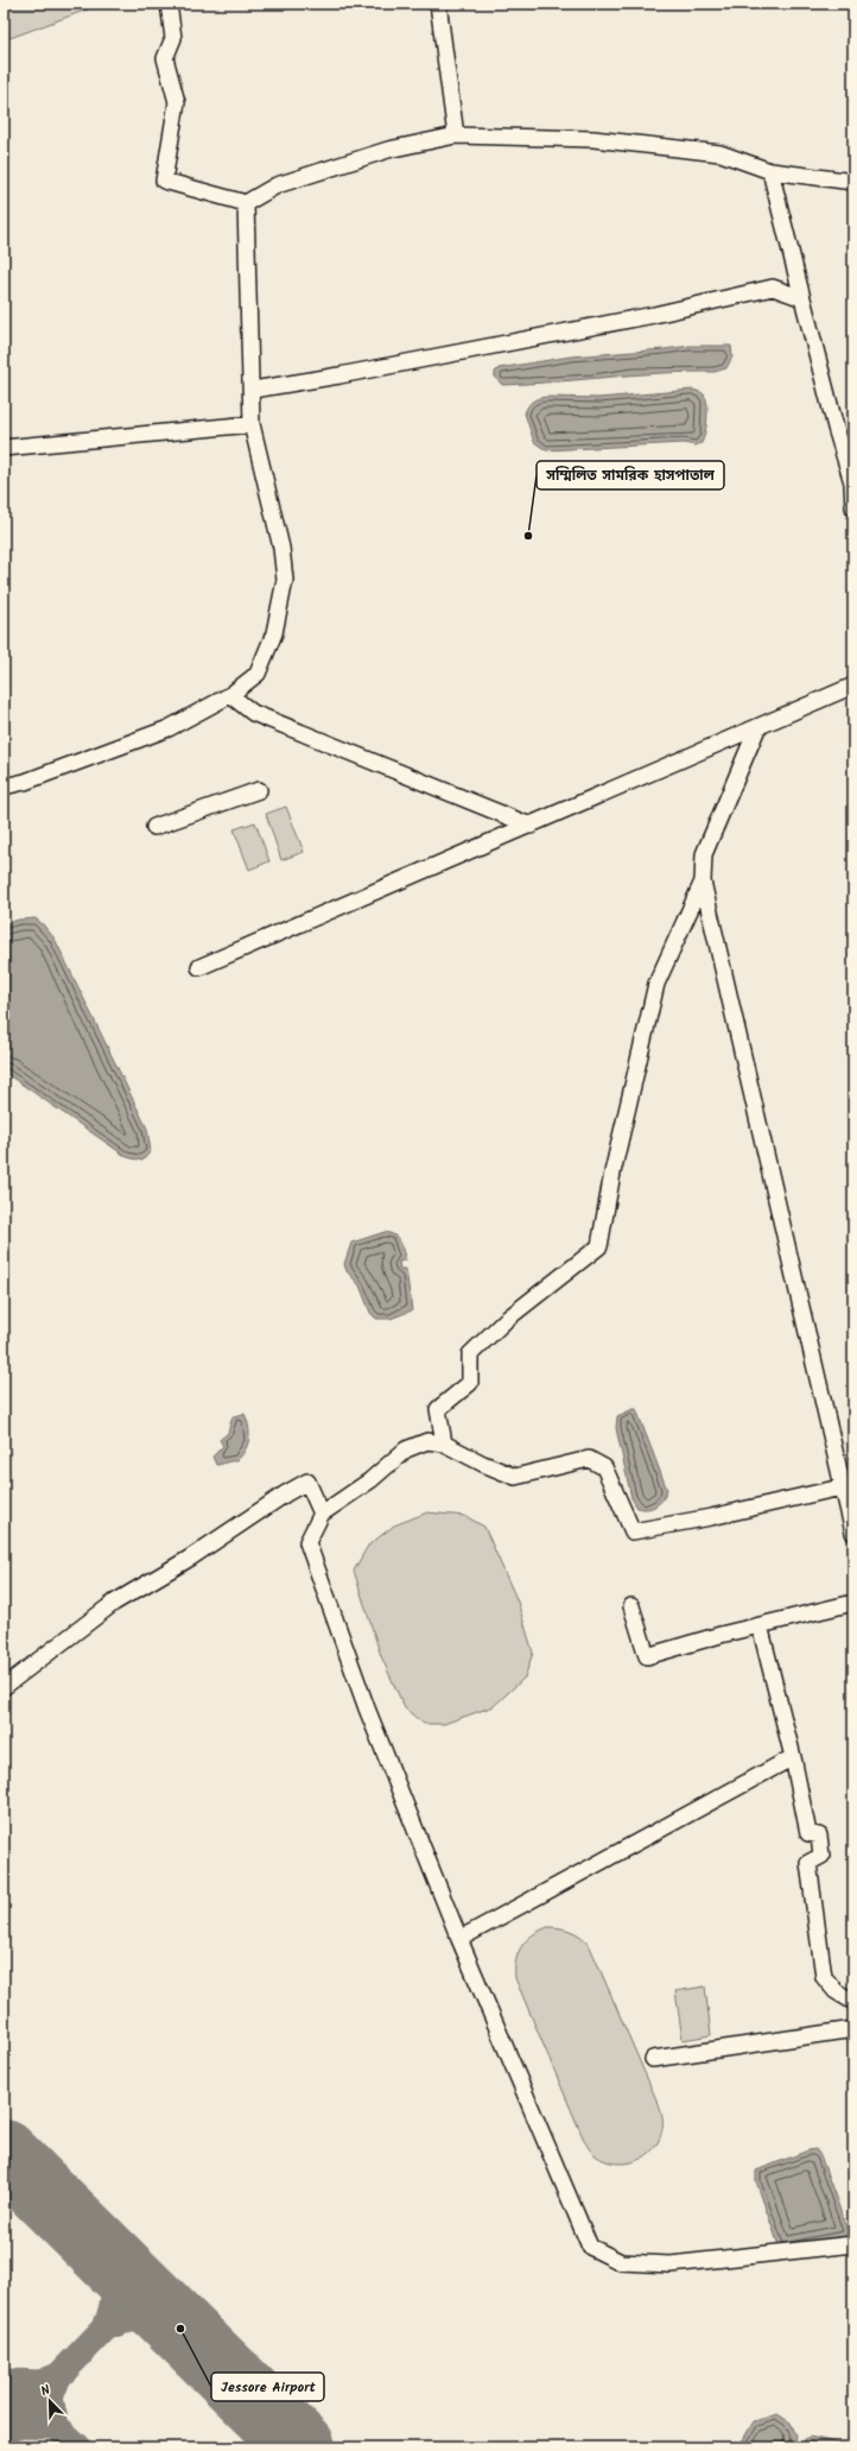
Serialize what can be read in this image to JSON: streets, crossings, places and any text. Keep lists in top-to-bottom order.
{
  "places": ["সম্মিলিত সামরিক হাসপাতাল", "Jessore Airport"],
  "north": "top left"
}
